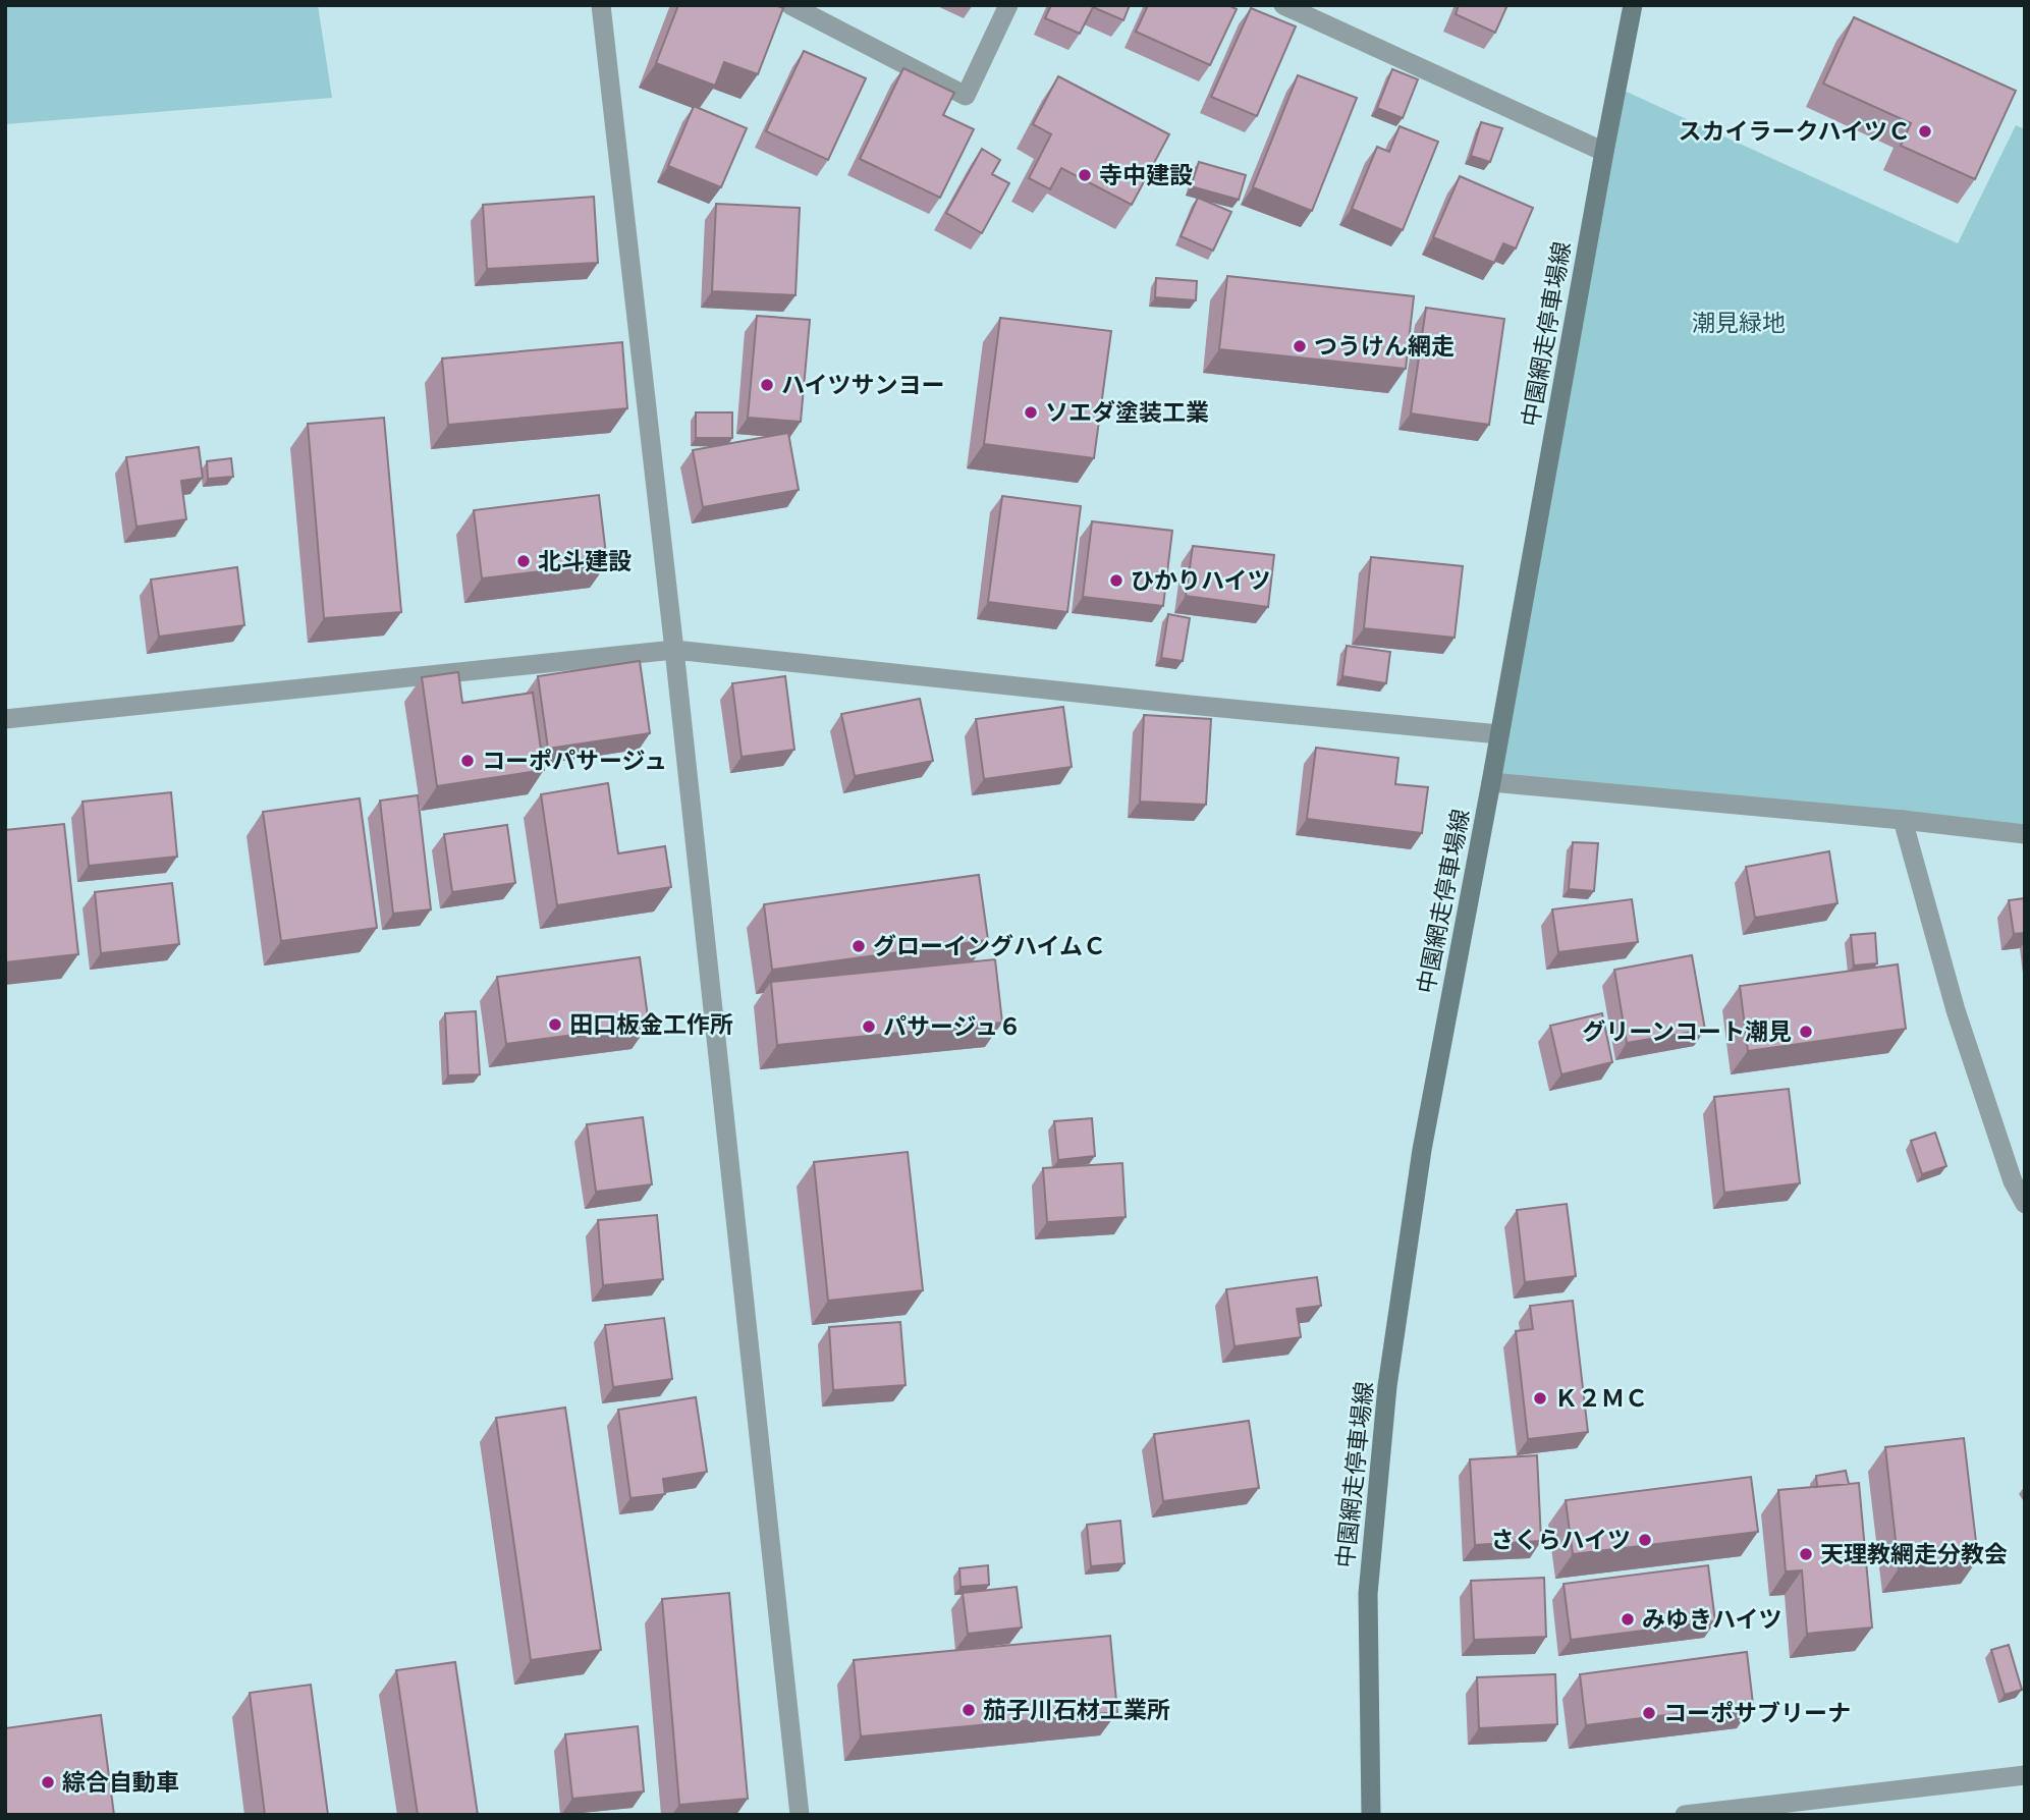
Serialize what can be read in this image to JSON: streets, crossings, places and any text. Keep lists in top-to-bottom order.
{
  "streets": {
    "main road": ["中園網走停車場線"]
  },
  "parks": ["潮見緑地"],
  "places": [
    "スカイラークハイツＣ",
    "寺中建設",
    "つうけん網走",
    "ハイツサンヨー",
    "ソエダ塗装工業",
    "北斗建設",
    "ひかりハイツ",
    "コーポパサージュ",
    "グローイングハイムＣ",
    "田口板金工作所",
    "パサージュ６",
    "グリーンコート潮見",
    "Ｋ２ＭＣ",
    "さくらハイツ",
    "天理教網走分教会",
    "みゆきハイツ",
    "茄子川石材工業所",
    "コーポサブリーナ",
    "綜合自動車"
  ]
}
